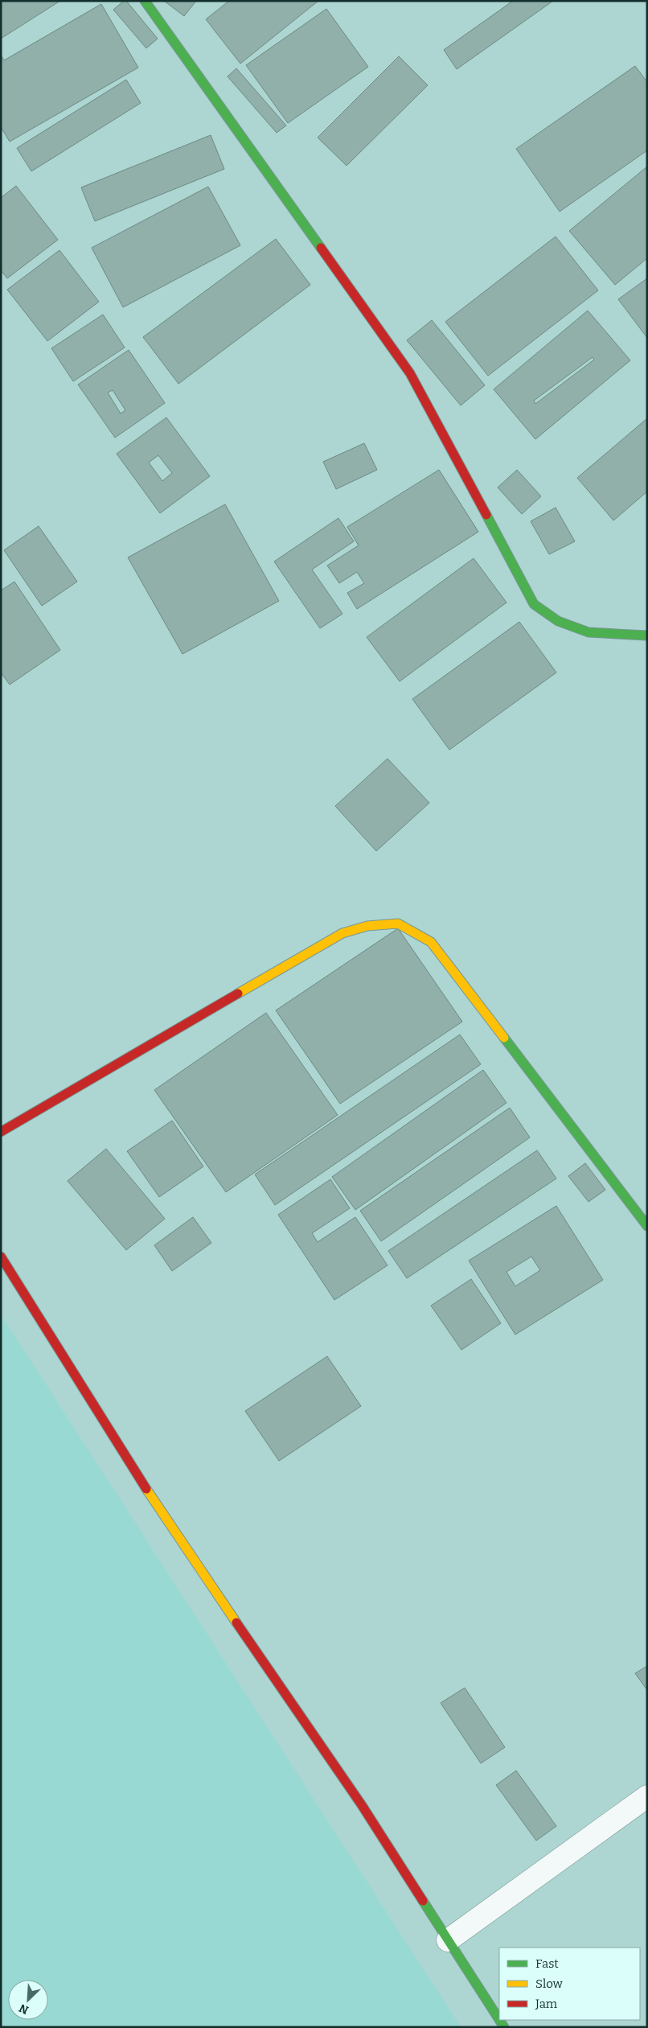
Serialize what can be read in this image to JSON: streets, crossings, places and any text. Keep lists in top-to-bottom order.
{
  "legend": ["Fast", "Slow", "Jam"],
  "north": "bottom left"
}
